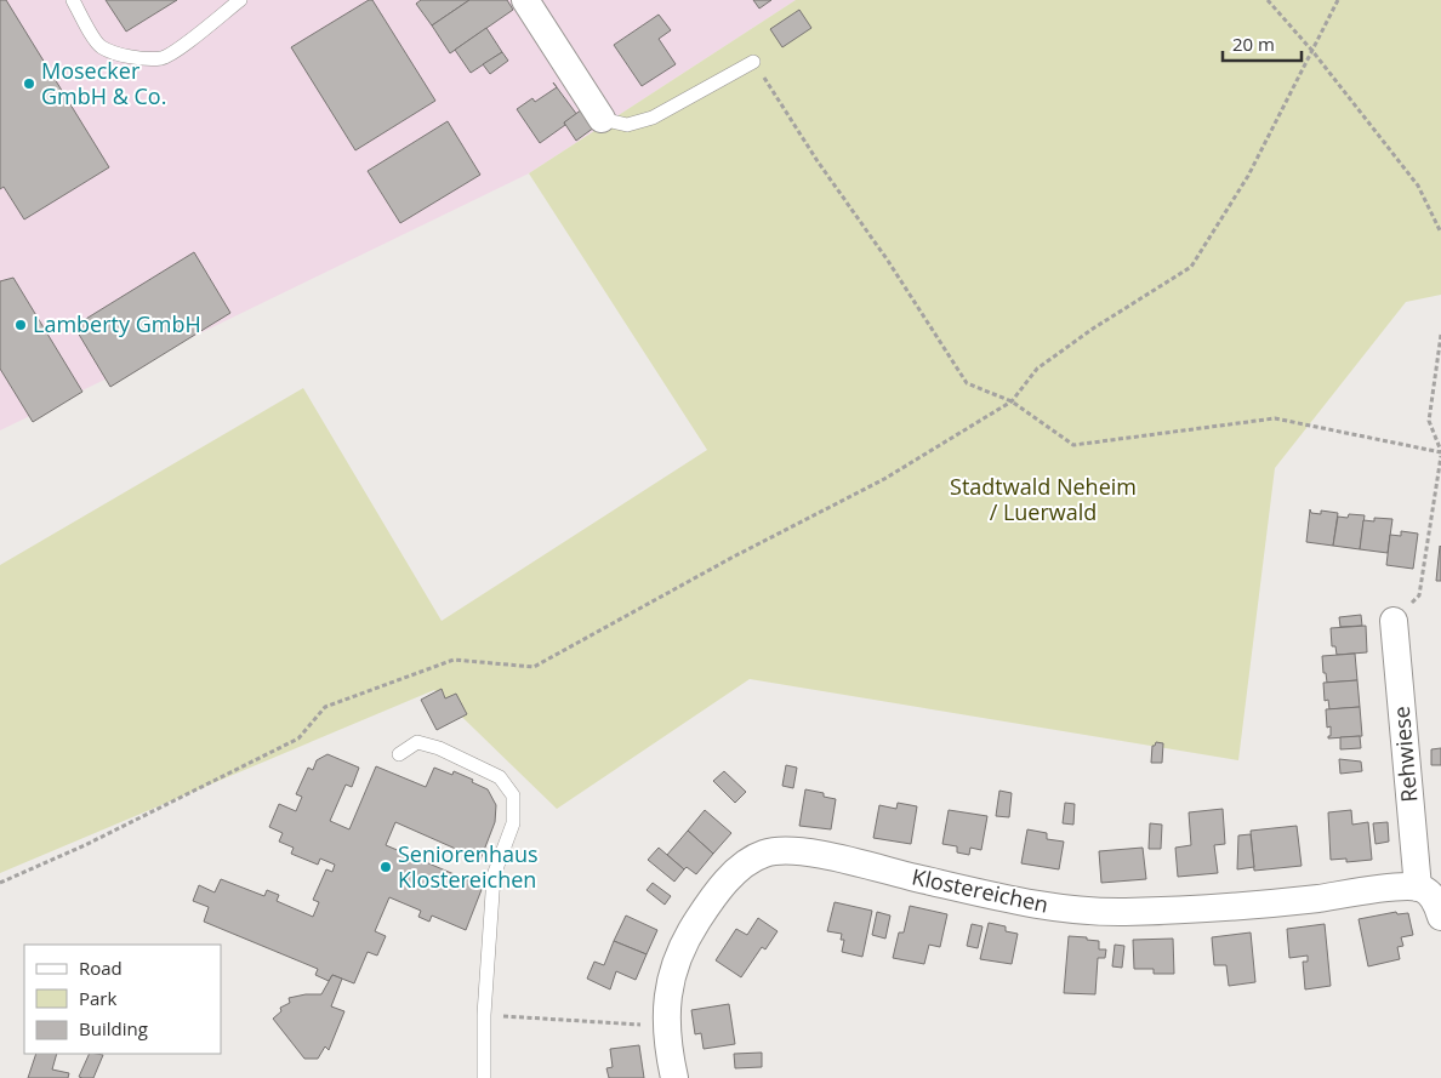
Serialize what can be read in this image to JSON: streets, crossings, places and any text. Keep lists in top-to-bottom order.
{
  "streets": {
    "street": ["Rehwiese", "Klostereichen"]
  },
  "crossings": [
    ["Rehwiese", "Klostereichen"]
  ],
  "parks": ["Stadtwald Neheim / Luerwald"],
  "places": ["Mosecker GmbH & Co.", "Lamberty GmbH", "Seniorenhaus Klostereichen"],
  "legend": ["Road", "Park", "Building"],
  "scale_bar": "20 m"
}
